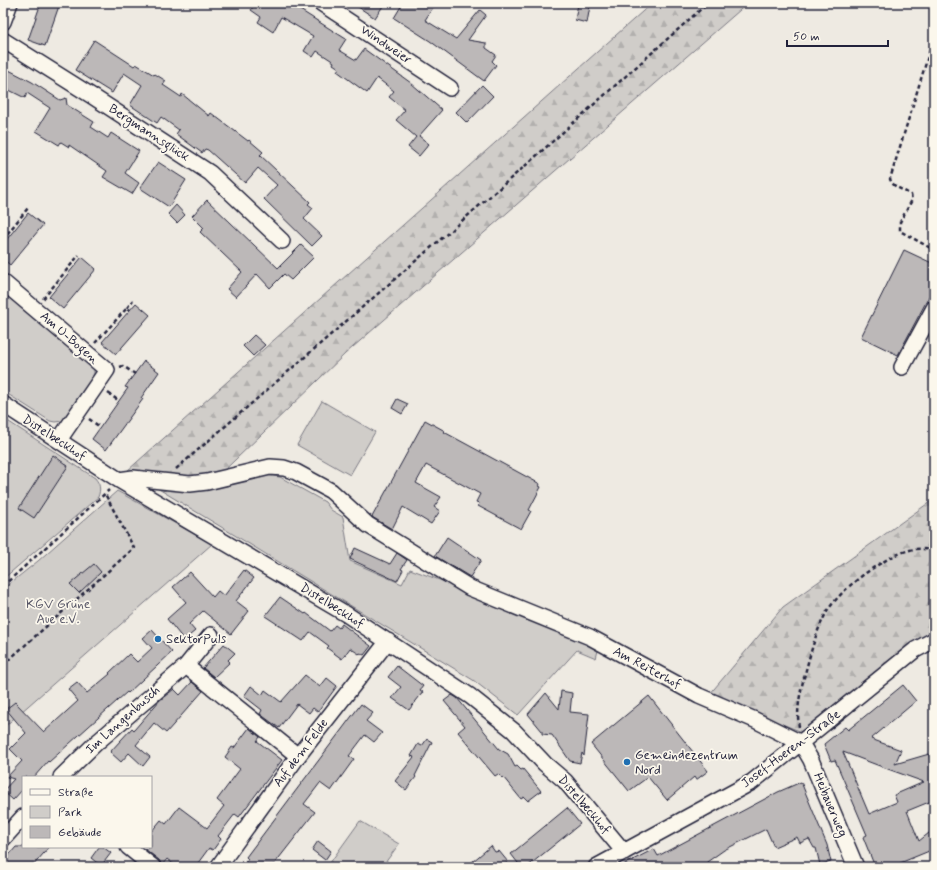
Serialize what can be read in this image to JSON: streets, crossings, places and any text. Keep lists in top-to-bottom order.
{
  "streets": {
    "street": [
      "Windweier",
      "Bergmannsglück",
      "Am U-Bogen",
      "Distelbeckhof",
      "Am Reiterhof",
      "Im Langenbusch",
      "Josef-Hoeren-Straße",
      "Auf dem Felde",
      "Heibauerweg"
    ]
  },
  "crossings": [
    ["Am U-Bogen", "Distelbeckhof"],
    ["Distelbeckhof", "Am Reiterhof"],
    ["Distelbeckhof", "Josef-Hoeren-Straße"],
    ["Distelbeckhof", "Auf dem Felde"],
    ["Am Reiterhof", "Josef-Hoeren-Straße"],
    ["Am Reiterhof", "Heibauerweg"],
    ["Josef-Hoeren-Straße", "Heibauerweg"]
  ],
  "parks": ["KGV Grüne Aue e.V."],
  "places": ["SektorPuls", "Gemeindezentrum Nord"],
  "legend": ["Straße", "Park", "Gebäude"],
  "scale_bar": "50 m"
}
